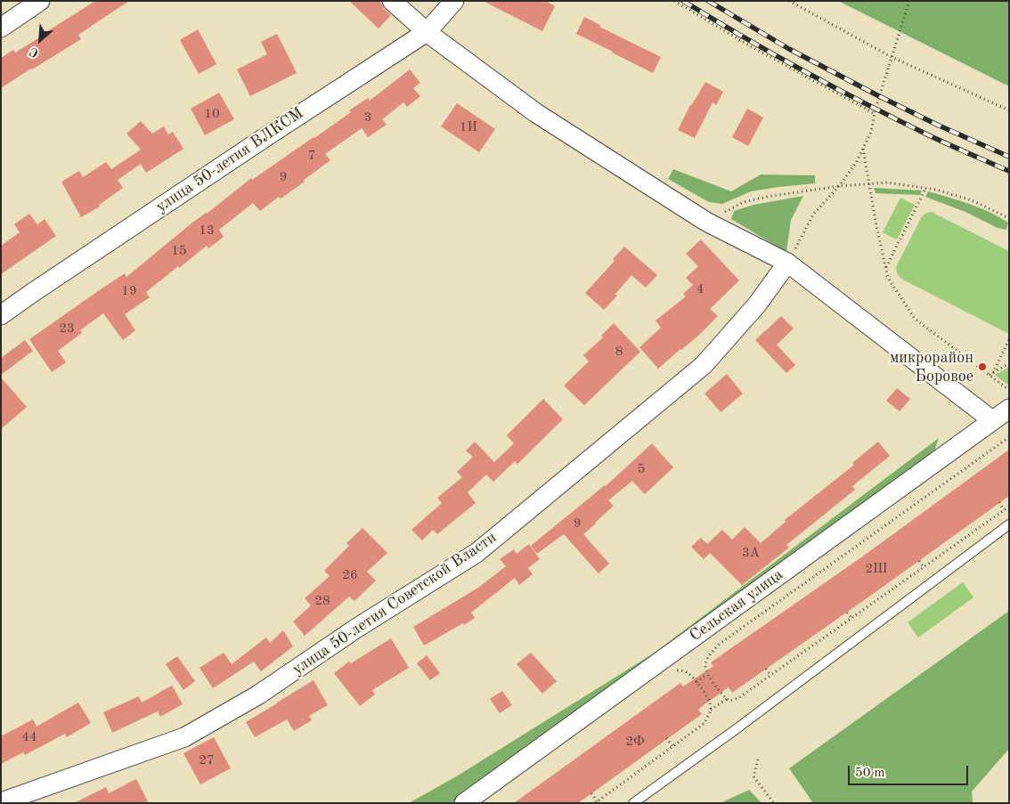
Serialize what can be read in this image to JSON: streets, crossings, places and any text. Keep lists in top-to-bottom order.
{
  "streets": {
    "street": ["улица 50-летия ВЛКСМ", "улица 50-летия Советской Власти", "Сельская улица"]
  },
  "places": ["микрорайон Боровое"],
  "house_numbers": [
    "10",
    "3",
    "1И",
    "7",
    "9",
    "13",
    "15",
    "4",
    "19",
    "23",
    "8",
    "5",
    "9",
    "3А",
    "2Ш",
    "26",
    "28",
    "44",
    "2Ф",
    "27"
  ],
  "scale_bar": "50 m",
  "north": "bottom left"
}
